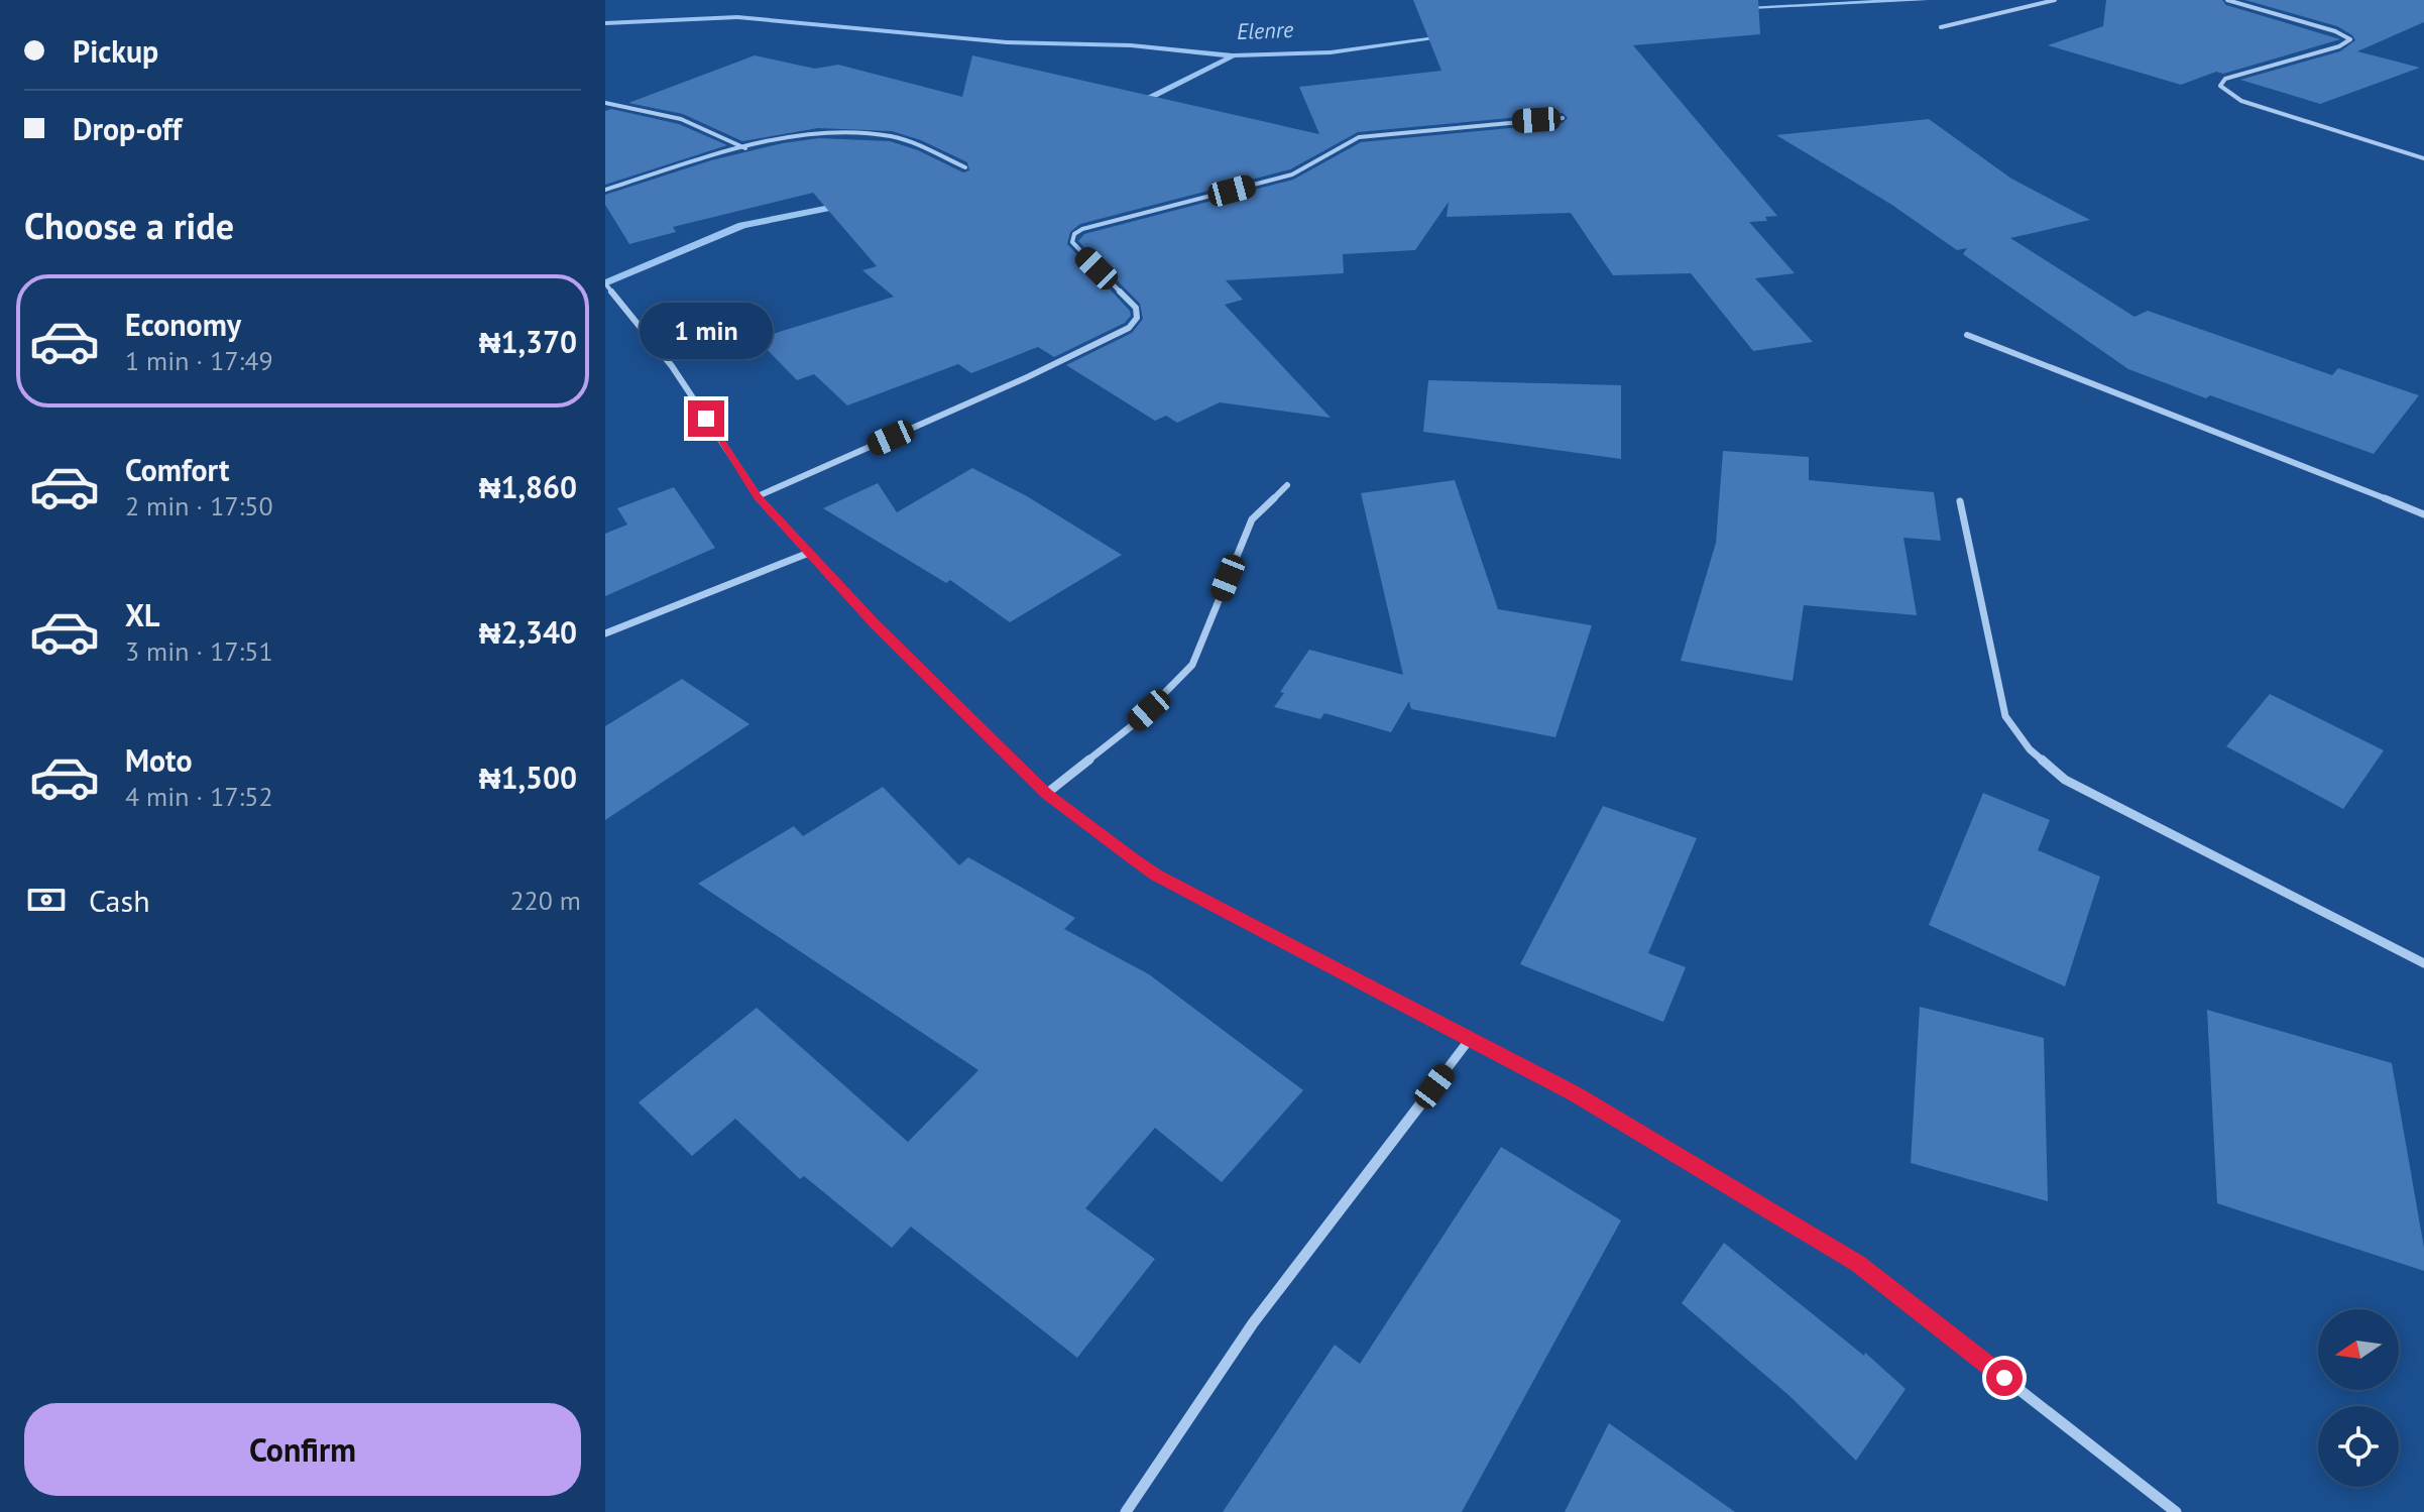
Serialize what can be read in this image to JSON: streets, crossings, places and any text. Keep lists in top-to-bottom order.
{
  "water": ["Elenre"],
  "north": "left",
  "page": {
    "banner": ["Pickup", "Drop-off"],
    "heading": "Choose a ride",
    "list": [
      {
        "name": "Economy",
        "note": "1 min · 17:49",
        "value": "₦1,370"
      },
      {
        "name": "Comfort",
        "note": "2 min · 17:50",
        "value": "₦1,860"
      },
      {
        "name": "XL",
        "note": "3 min · 17:51",
        "value": "₦2,340"
      },
      {
        "name": "Moto",
        "note": "4 min · 17:52",
        "value": "₦1,500"
      }
    ],
    "bubble": "1 min",
    "pay": ["Cash", "220 m"],
    "buttons": "Confirm"
  }
}
